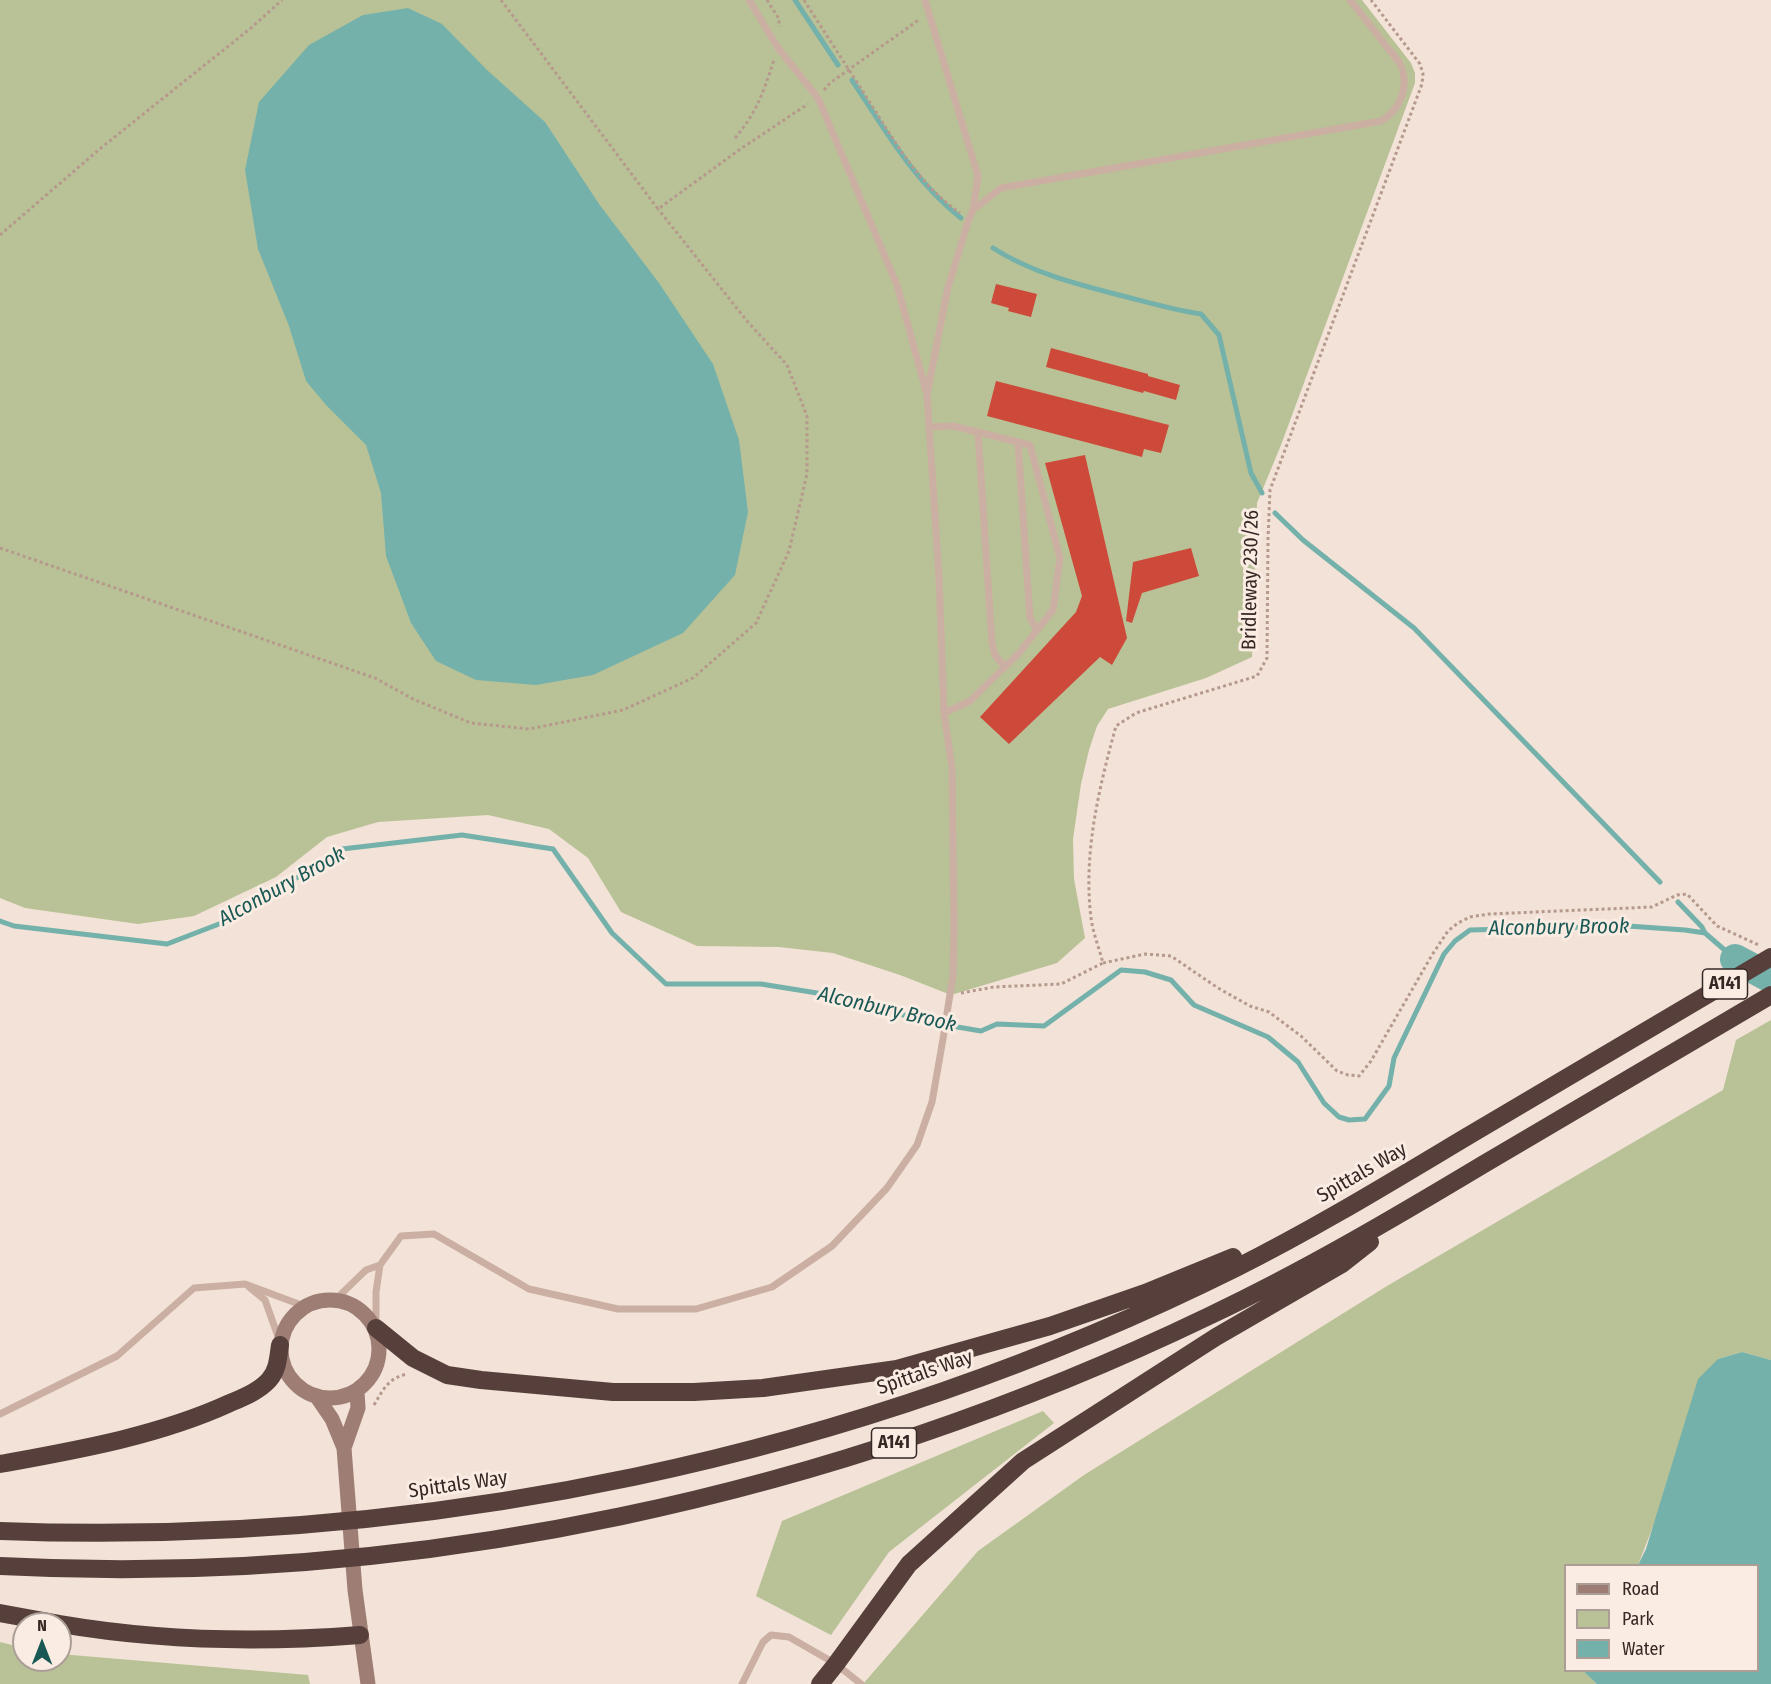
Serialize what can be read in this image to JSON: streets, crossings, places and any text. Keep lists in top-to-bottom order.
{
  "streets": {
    "highway": ["A141", "Spittals Way"],
    "path": ["Bridleway 230/26"]
  },
  "water": ["Alconbury Brook"],
  "legend": ["Road", "Park", "Water"],
  "north": "top"
}
